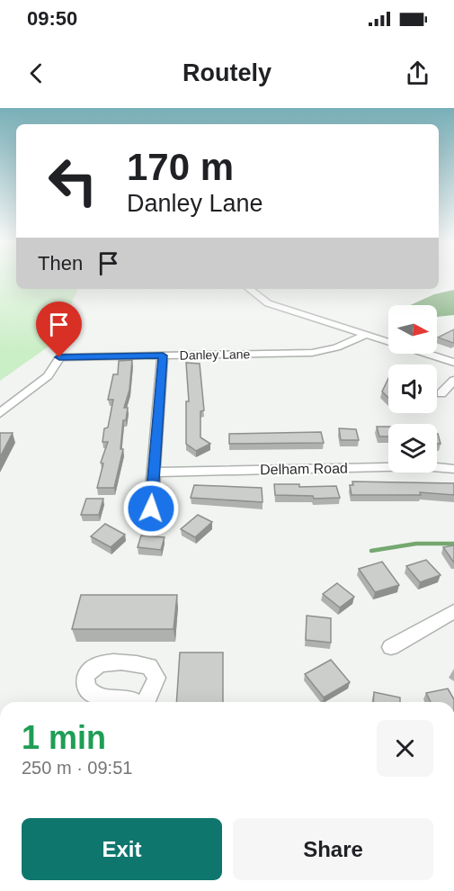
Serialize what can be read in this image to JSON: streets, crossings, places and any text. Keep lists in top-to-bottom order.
{
  "streets": {
    "street": ["Danley Lane", "Delham Road"]
  },
  "north": "right",
  "page": {
    "status": "09:50",
    "header": "Routely",
    "turn": ["170 m", "Danley Lane"],
    "then": "Then",
    "heading": ["1 min", "250 m · 09:51"],
    "buttons": ["Exit", "Share"]
  }
}
